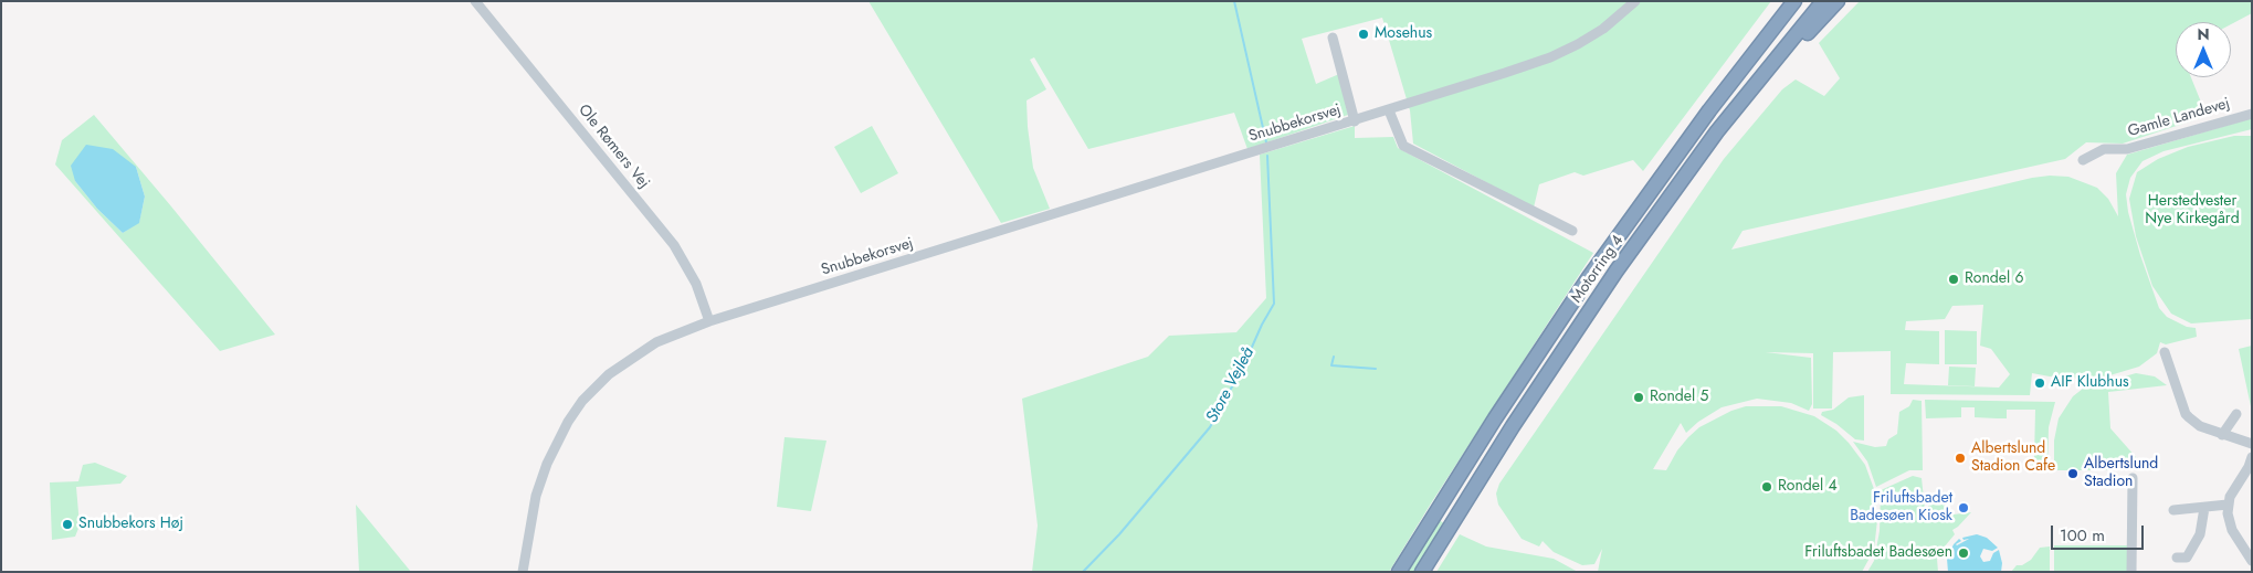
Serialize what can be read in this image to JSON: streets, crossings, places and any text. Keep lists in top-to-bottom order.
{
  "streets": {
    "highway": ["Motorring 4"],
    "street": ["Gamle Landevej", "Snubbekorsvej", "Ole Rømers Vej"]
  },
  "crossings": [
    ["Snubbekorsvej", "Ole Rømers Vej"]
  ],
  "water": ["Store Vejleå"],
  "parks": ["Herstedvester Nye Kirkegård"],
  "places": [
    "Mosehus",
    "Rondel 6",
    "AIF Klubhus",
    "Rondel 5",
    "Albertslund Stadion Cafe",
    "Albertslund Stadion",
    "Rondel 4",
    "Friluftsbadet Badesøen Kiosk",
    "Snubbekors Høj",
    "Friluftsbadet Badesøen"
  ],
  "scale_bar": "100 m",
  "north": "top"
}
